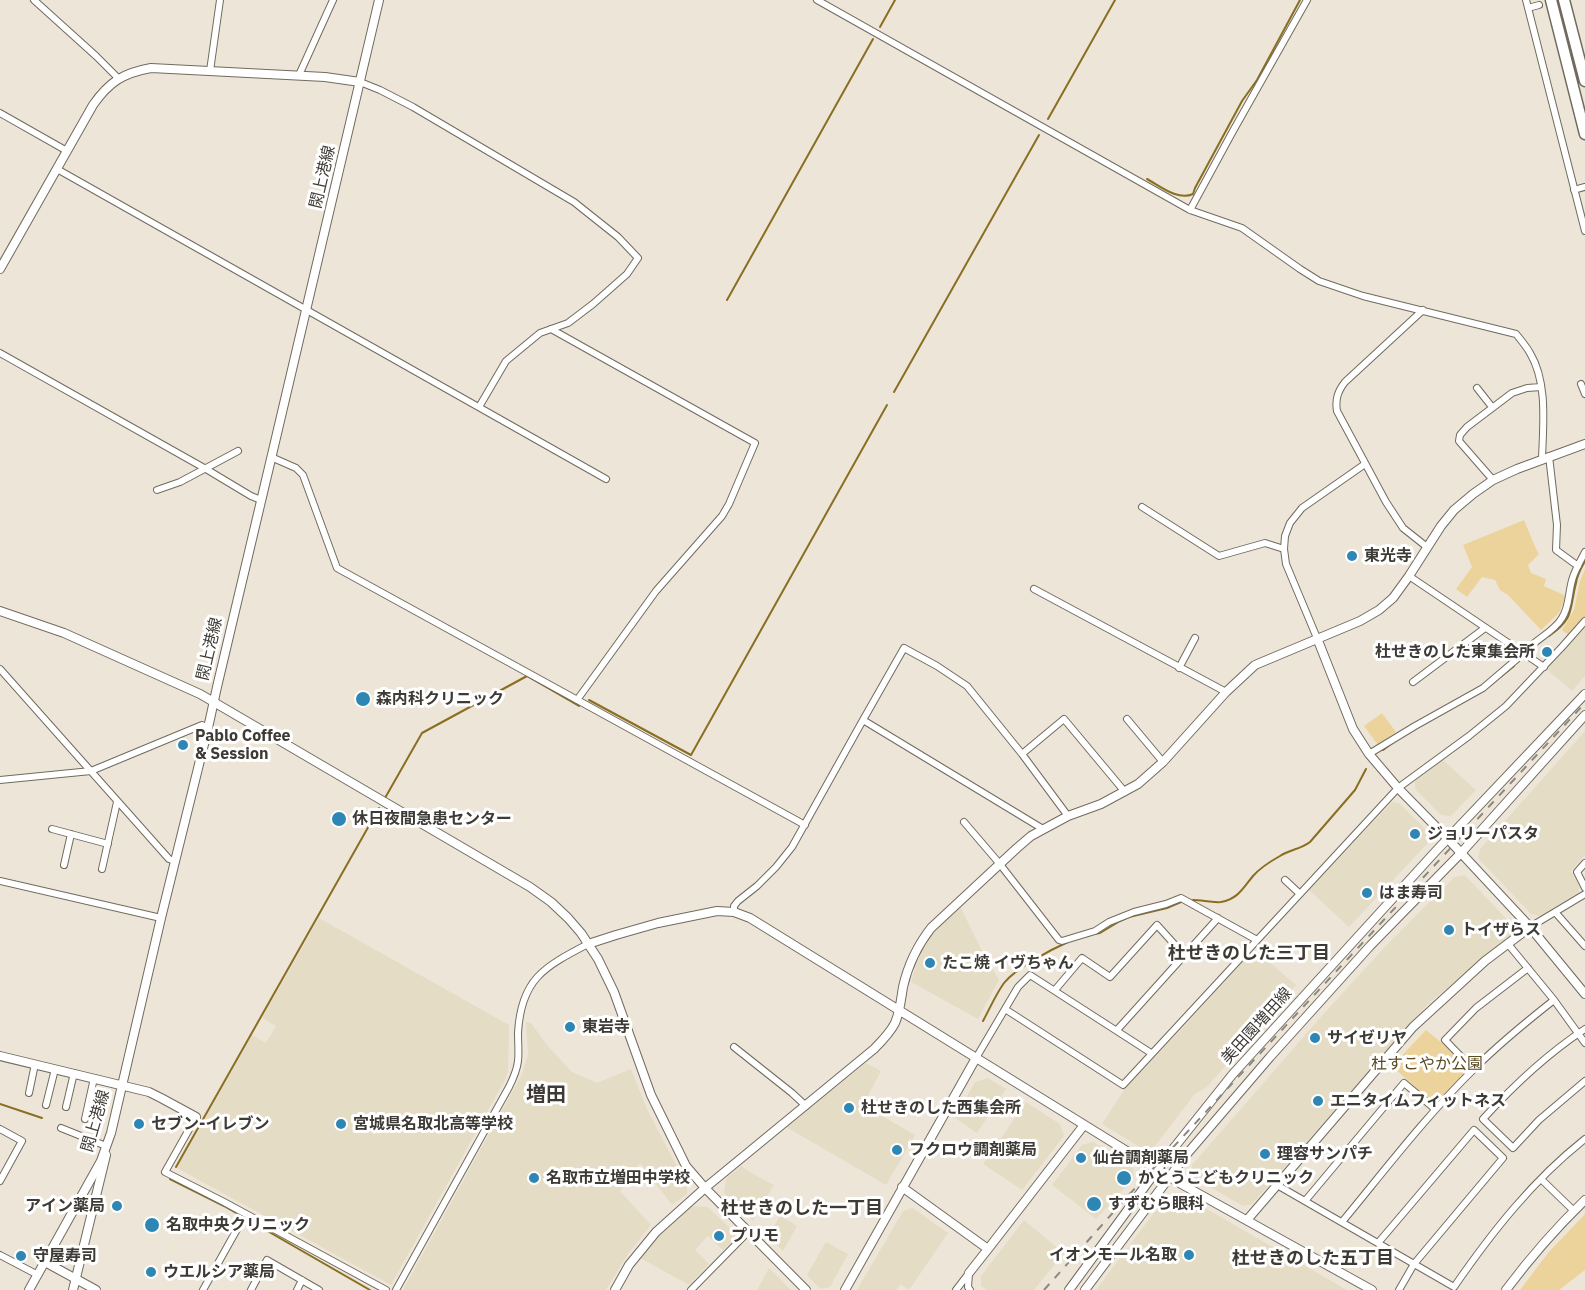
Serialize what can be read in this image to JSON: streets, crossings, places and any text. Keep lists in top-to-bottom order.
{
  "streets": {
    "main road": ["閖上港線", "美田園増田線"]
  },
  "districts": [
    "杜せきのした三丁目",
    "増田",
    "杜せきのした一丁目",
    "杜せきのした五丁目"
  ],
  "parks": ["杜すこやか公園"],
  "places": [
    "東光寺",
    "杜せきのした東集会所",
    "森内科クリニック",
    "Pablo Coffee & Session",
    "休日夜間急患センター",
    "ジョリーパスタ",
    "はま寿司",
    "トイザらス",
    "たこ焼 イヴちゃん",
    "東岩寺",
    "サイゼリヤ",
    "エニタイムフィットネス",
    "杜せきのした西集会所",
    "セブン-イレブン",
    "宮城県名取北高等学校",
    "フクロウ調剤薬局",
    "理容サンパチ",
    "仙台調剤薬局",
    "名取市立増田中学校",
    "かとうこどもクリニック",
    "すずむら眼科",
    "アイン薬局",
    "名取中央クリニック",
    "プリモ",
    "イオンモール名取",
    "守屋寿司",
    "ウエルシア薬局"
  ]
}
